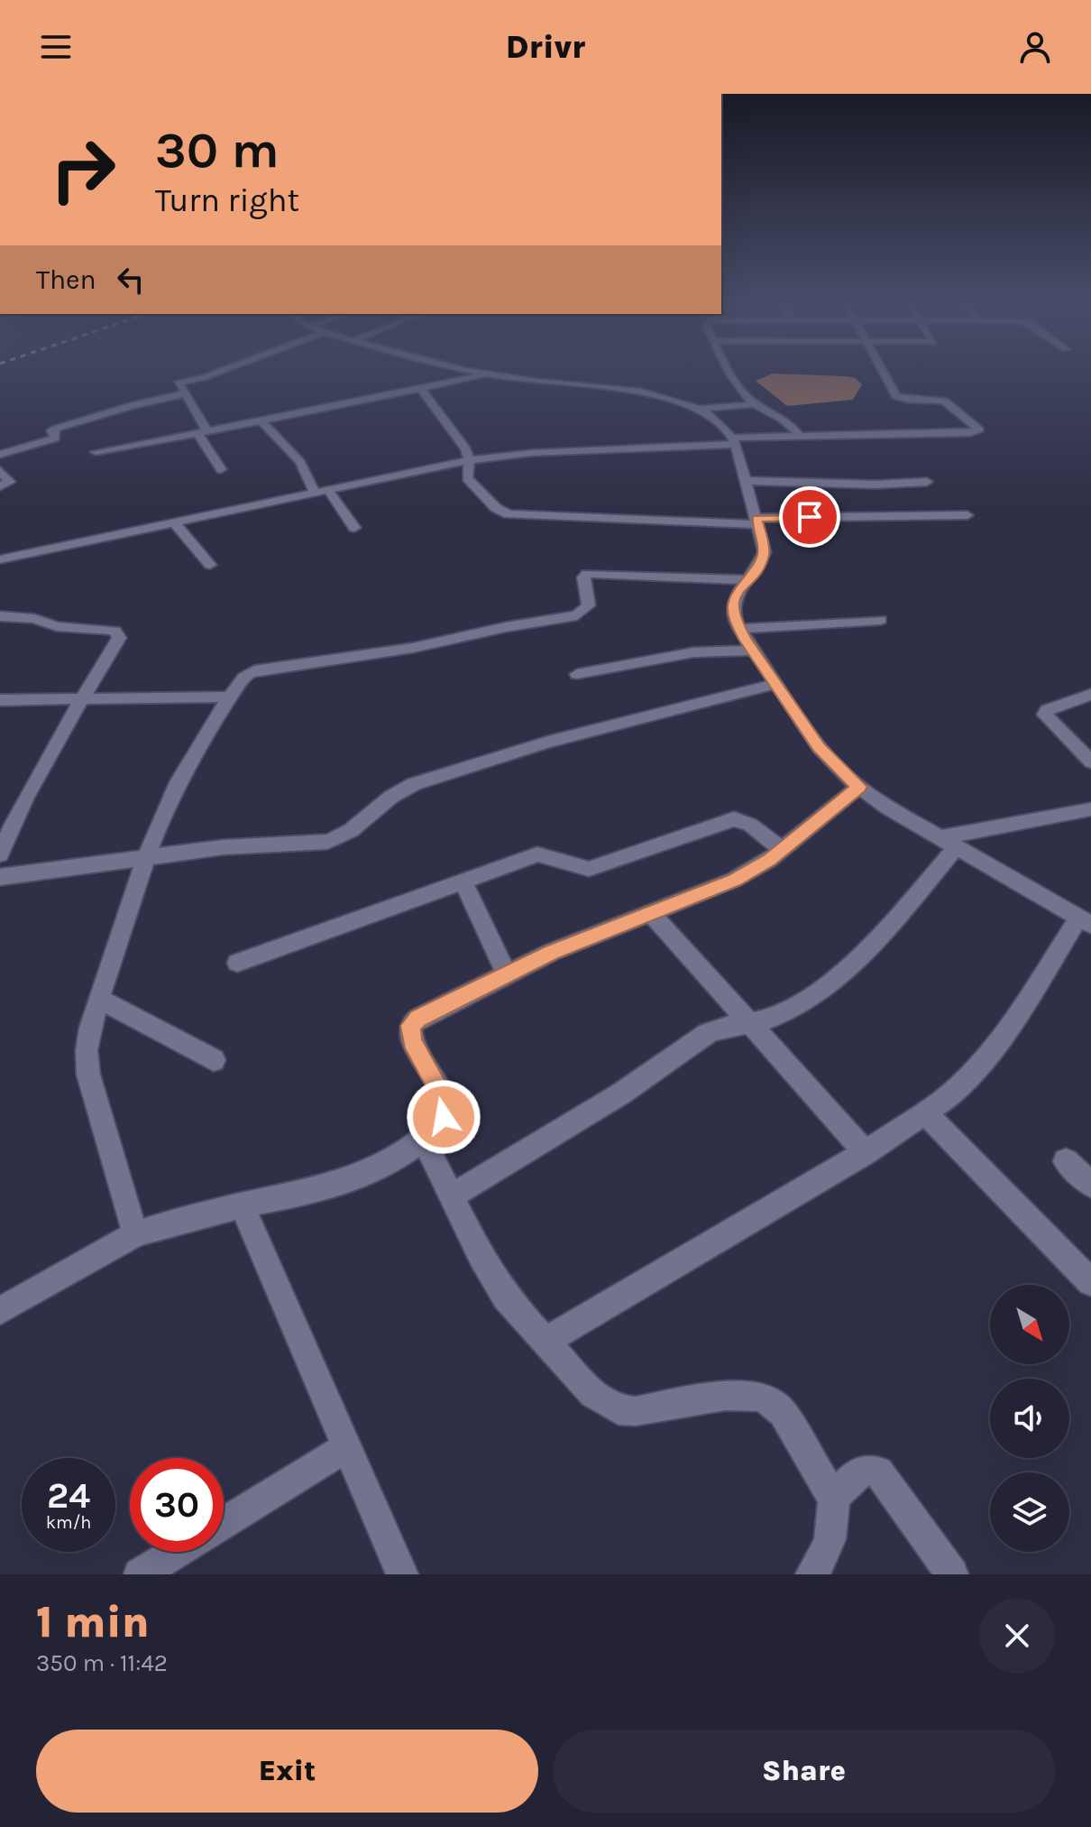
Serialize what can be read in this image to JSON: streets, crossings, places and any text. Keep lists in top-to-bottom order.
{
  "north": "bottom right",
  "page": {
    "header": "Drivr",
    "turn": ["30 m", "Turn right"],
    "then": "Then",
    "speed": "24 km/h",
    "limit": "30",
    "heading": ["1 min", "350 m · 11:42"],
    "buttons": ["Exit", "Share"]
  }
}
